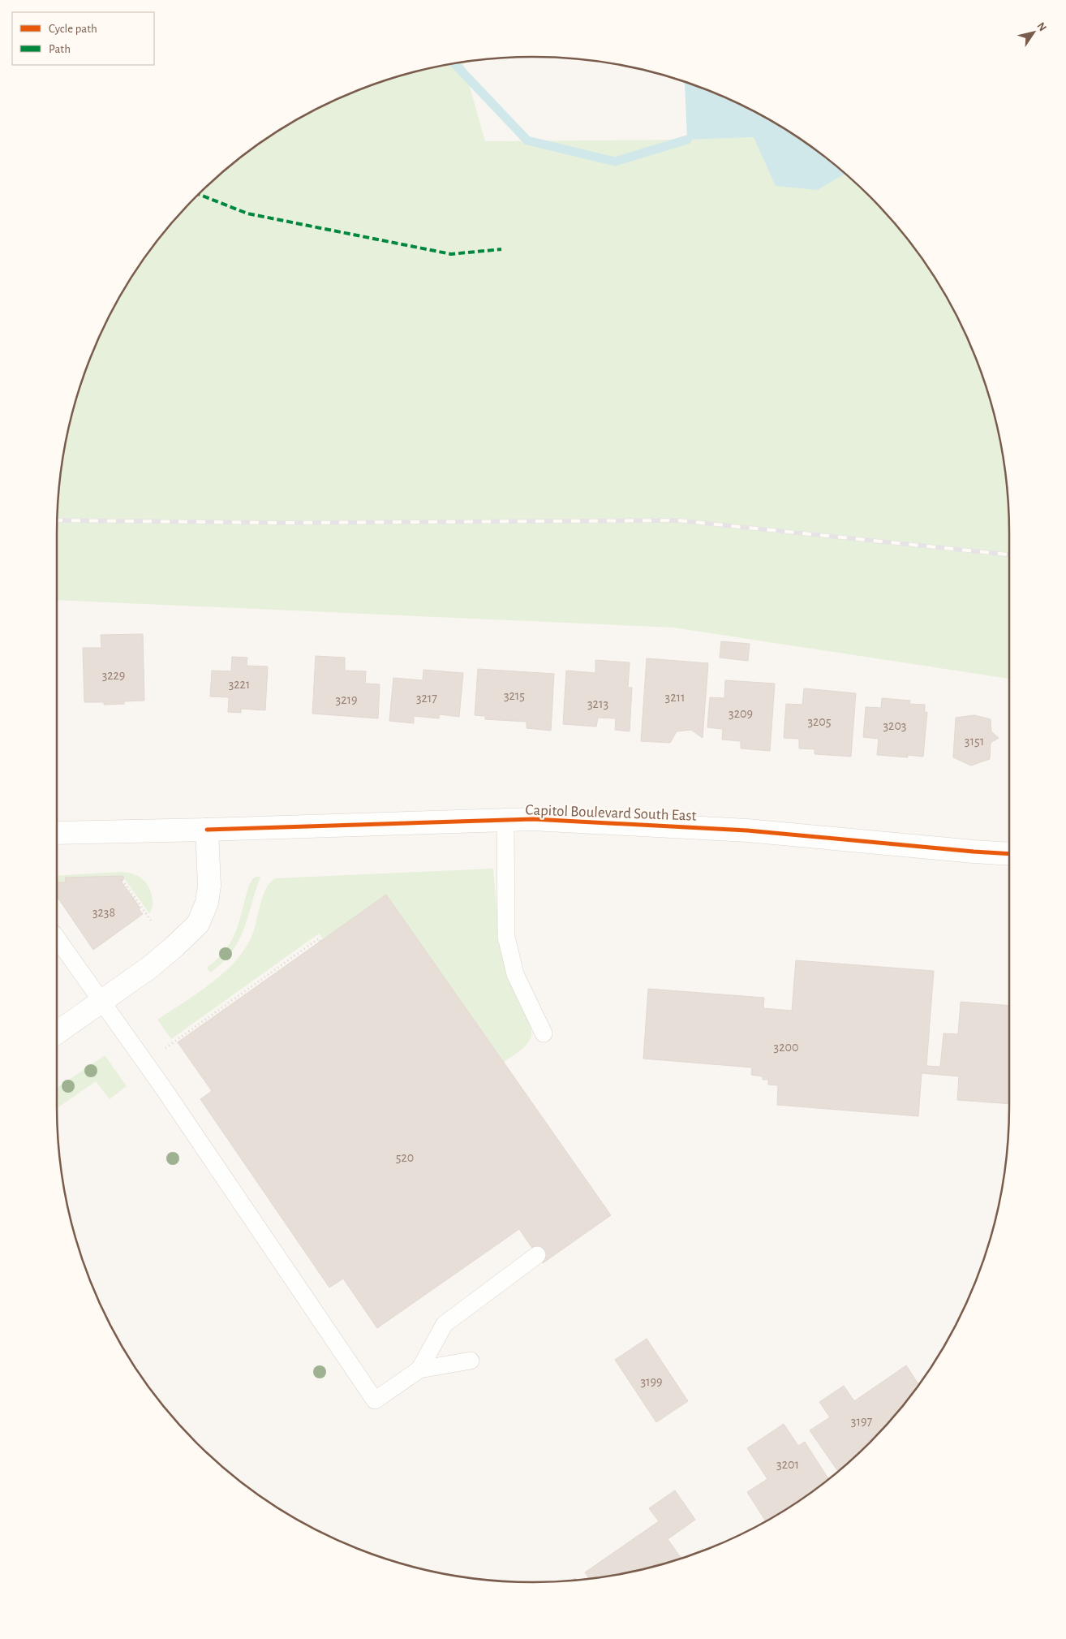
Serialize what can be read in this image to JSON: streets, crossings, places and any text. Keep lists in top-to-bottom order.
{
  "streets": {
    "main road": ["Capitol Boulevard South East"]
  },
  "house_numbers": [
    "3229",
    "3221",
    "3215",
    "3211",
    "3217",
    "3219",
    "3213",
    "3209",
    "3205",
    "3203",
    "3151",
    "3238",
    "3200",
    "520",
    "3199",
    "3197",
    "3201"
  ],
  "legend": ["Cycle path", "Path"],
  "north": "top right"
}
